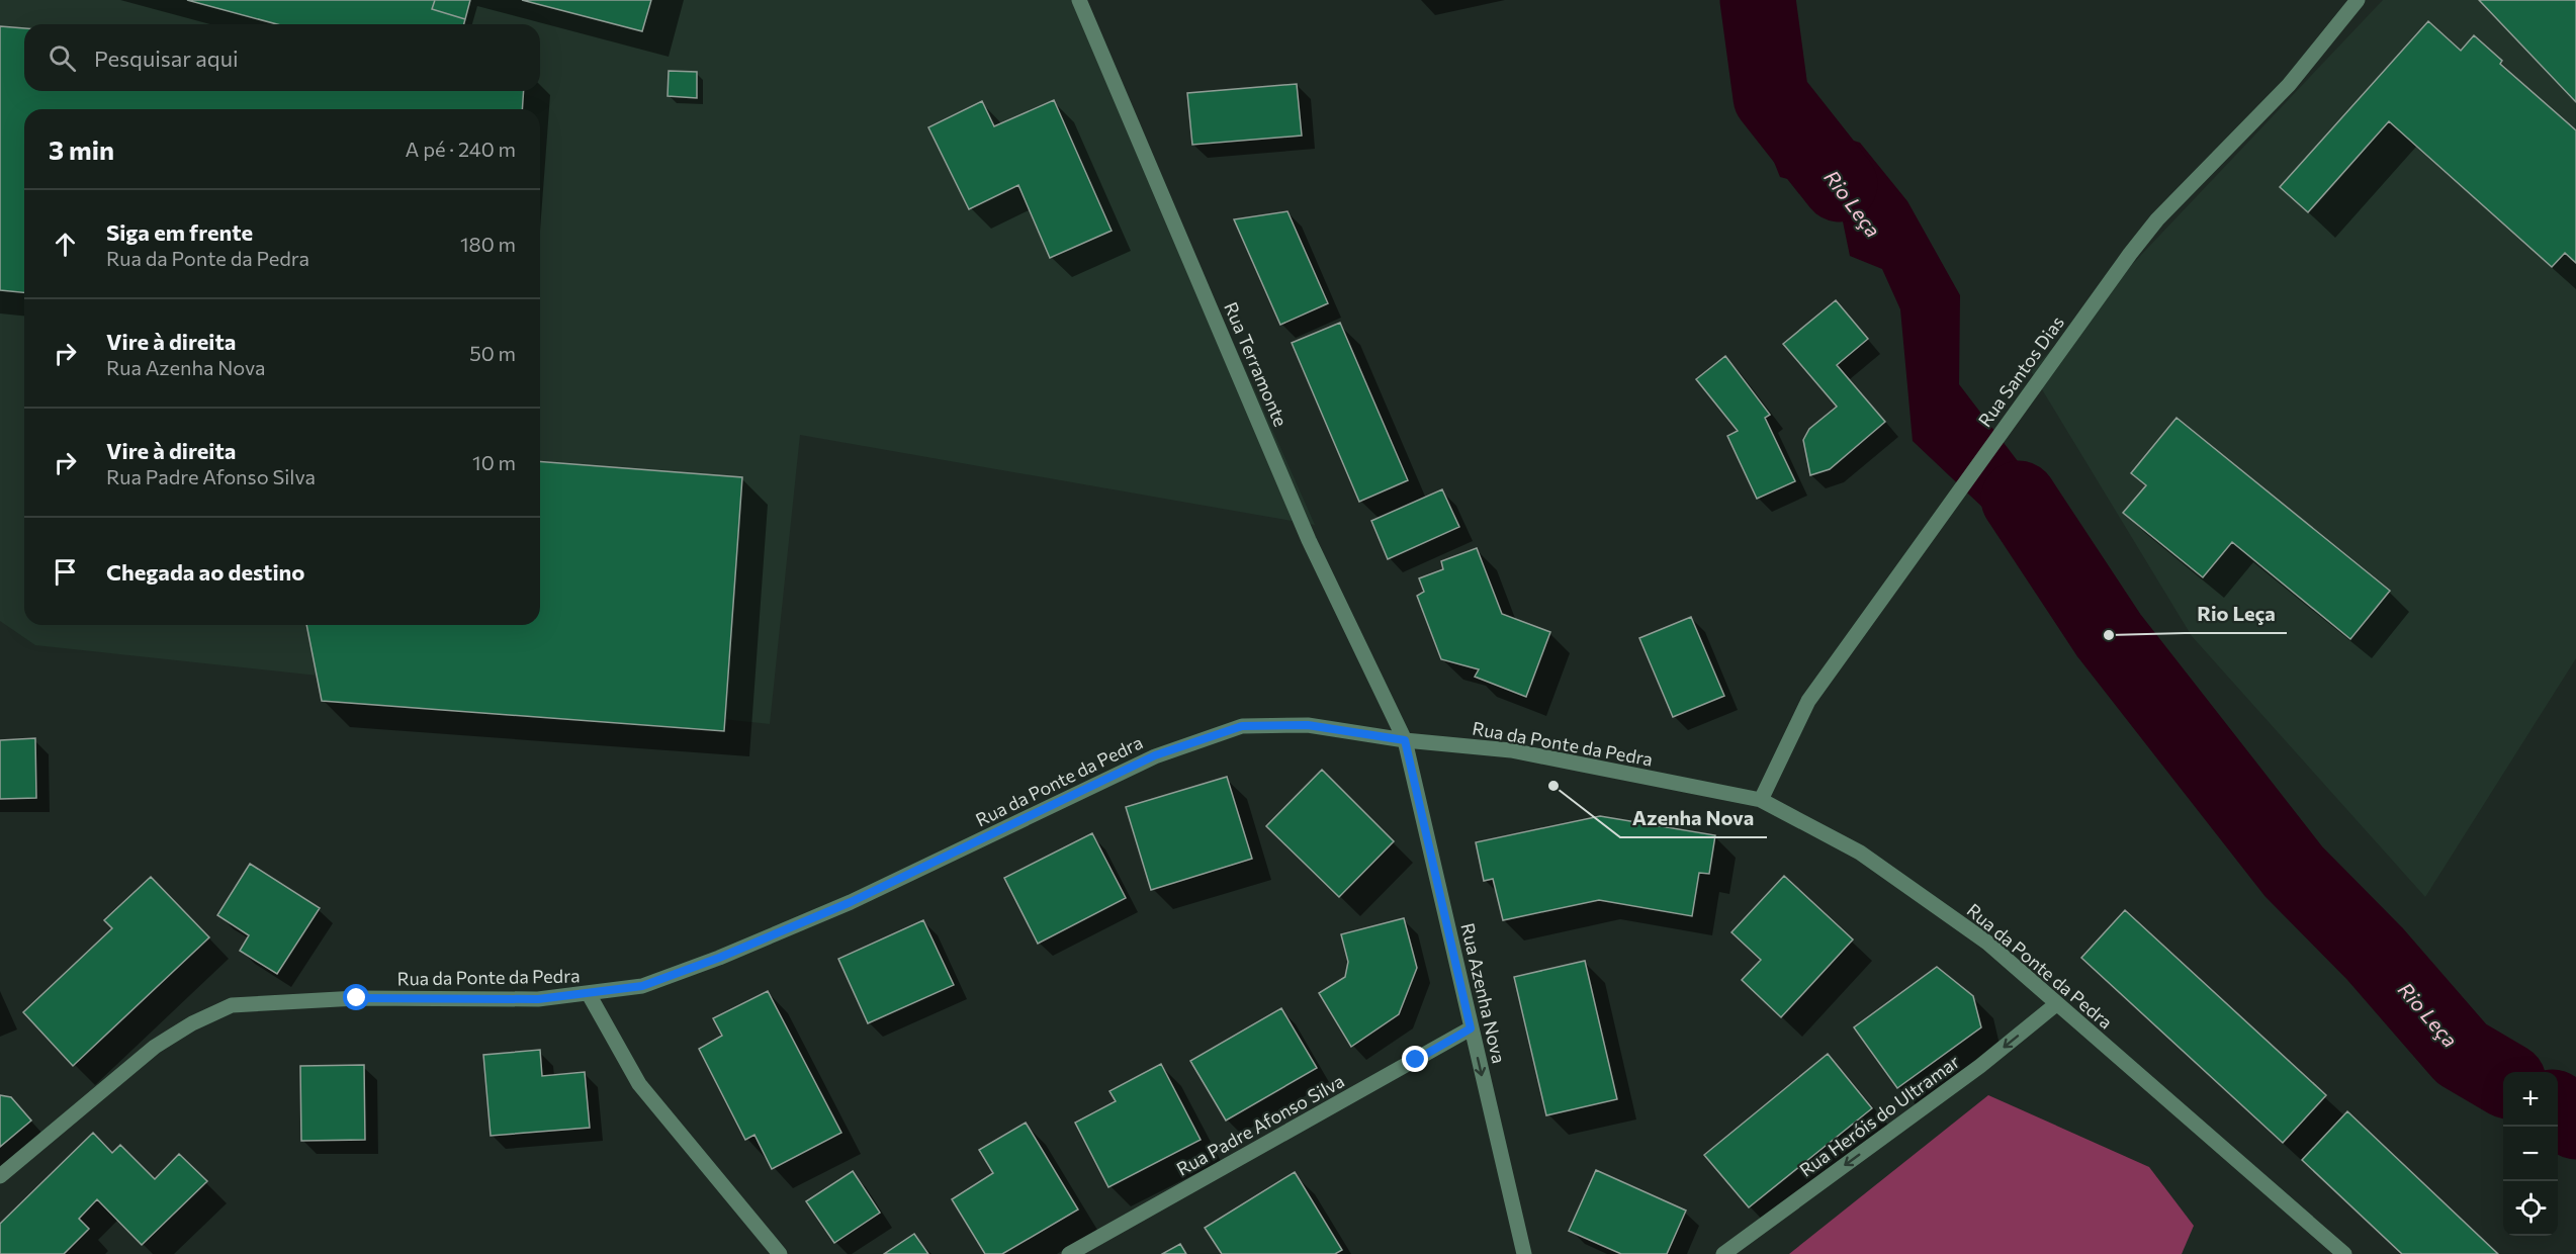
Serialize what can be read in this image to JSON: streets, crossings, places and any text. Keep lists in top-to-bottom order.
{
  "streets": {
    "street": [
      "Rua Terramonte",
      "Rua Santos Dias",
      "Rua da Ponte da Pedra",
      "Rua Azenha Nova",
      "Rua Heróis do Ultramar",
      "Rua Padre Afonso Silva"
    ]
  },
  "crossings": [
    ["Rua Terramonte", "Rua da Ponte da Pedra"],
    ["Rua Terramonte", "Rua Azenha Nova"],
    ["Rua Santos Dias", "Rua da Ponte da Pedra"],
    ["Rua da Ponte da Pedra", "Rua Azenha Nova"],
    ["Rua da Ponte da Pedra", "Rua Heróis do Ultramar"],
    ["Rua Azenha Nova", "Rua Padre Afonso Silva"]
  ],
  "one_way": ["Rua Azenha Nova", "Rua Heróis do Ultramar"],
  "water": ["Rio Leça"],
  "places": ["Rio Leça", "Azenha Nova"],
  "page": {
    "search": "Pesquisar aqui",
    "heading": ["3 min", "A pé · 240 m"],
    "list": [
      ["Siga em frente", "Rua da Ponte da Pedra", "180 m"],
      ["Vire à direita", "Rua Azenha Nova", "50 m"],
      ["Vire à direita", "Rua Padre Afonso Silva", "10 m"],
      "Chegada ao destino"
    ],
    "map_buttons": ["+", "−"]
  }
}
